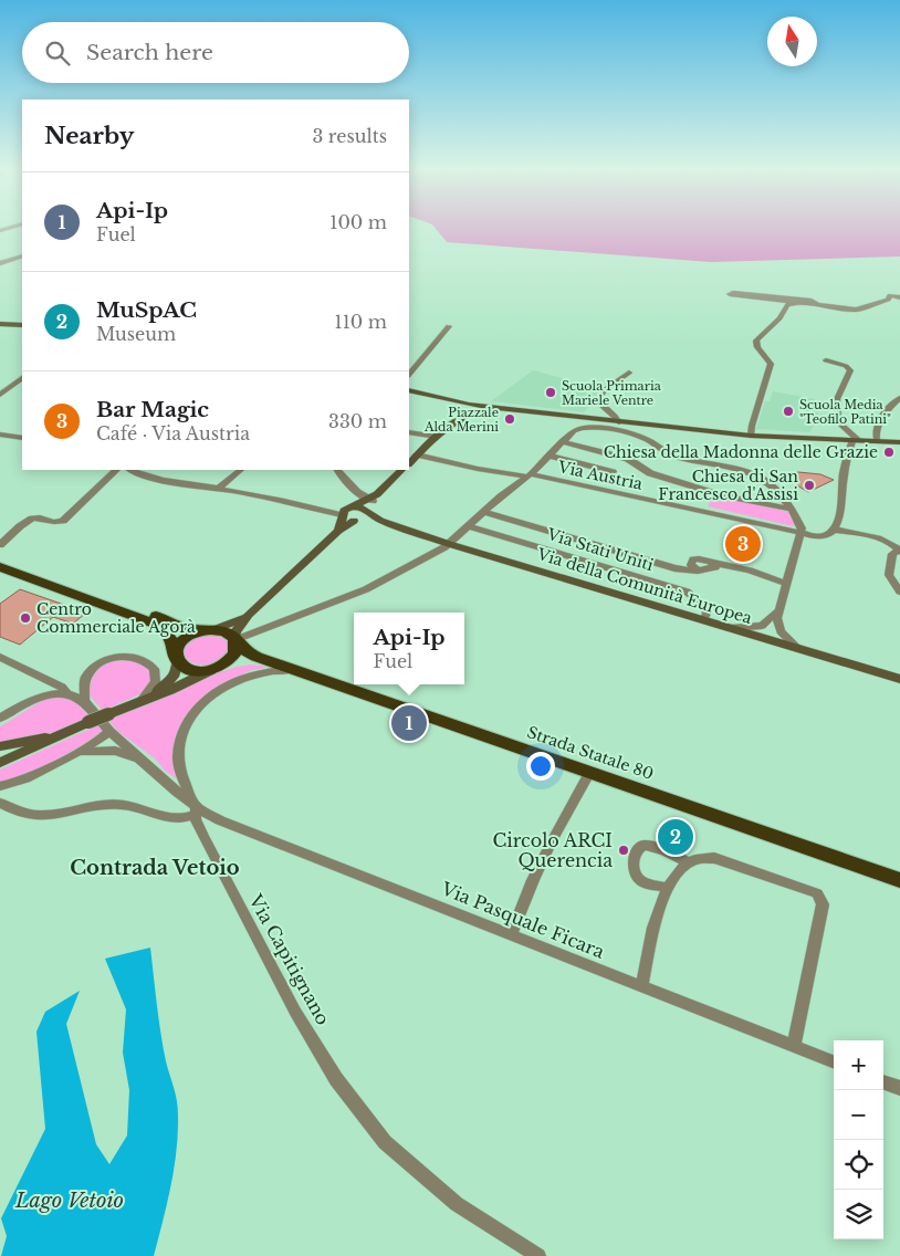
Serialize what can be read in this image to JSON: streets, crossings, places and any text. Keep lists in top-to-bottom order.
{
  "streets": {
    "main road": ["Strada Statale 80"],
    "street": [
      "Via Austria",
      "Via Stati Uniti",
      "Via della Comunità Europea",
      "Via Pasquale Ficara",
      "Via Capitignano"
    ]
  },
  "crossings": [
    ["Via Stati Uniti", "Via della Comunità Europea"],
    ["Via Pasquale Ficara", "Via Capitignano"]
  ],
  "districts": ["Contrada Vetoio"],
  "water": ["Lago Vetoio"],
  "places": [
    "Scuola Primaria Mariele Ventre",
    "Scuola Media \"Teofilo Patini\"",
    "Piazzale Alda Merini",
    "Chiesa della Madonna delle Grazie",
    "Chiesa di San Francesco d'Assisi",
    "Centro Commerciale Agorà",
    "Circolo ARCI Querencia"
  ],
  "north": "top",
  "page": {
    "search": "Search here",
    "heading": ["Nearby", "3 results"],
    "list": [
      {
        "mark": "1",
        "name": "Api-Ip",
        "note": "Fuel",
        "value": "100 m"
      },
      {
        "mark": "2",
        "name": "MuSpAC",
        "note": "Museum",
        "value": "110 m"
      },
      {
        "mark": "3",
        "name": "Bar Magic",
        "note": "Café · Via Austria",
        "value": "330 m"
      }
    ],
    "pins": ["3", "1", "2"],
    "popup": ["Api-Ip", "Fuel"],
    "map_buttons": ["+", "−"]
  }
}
